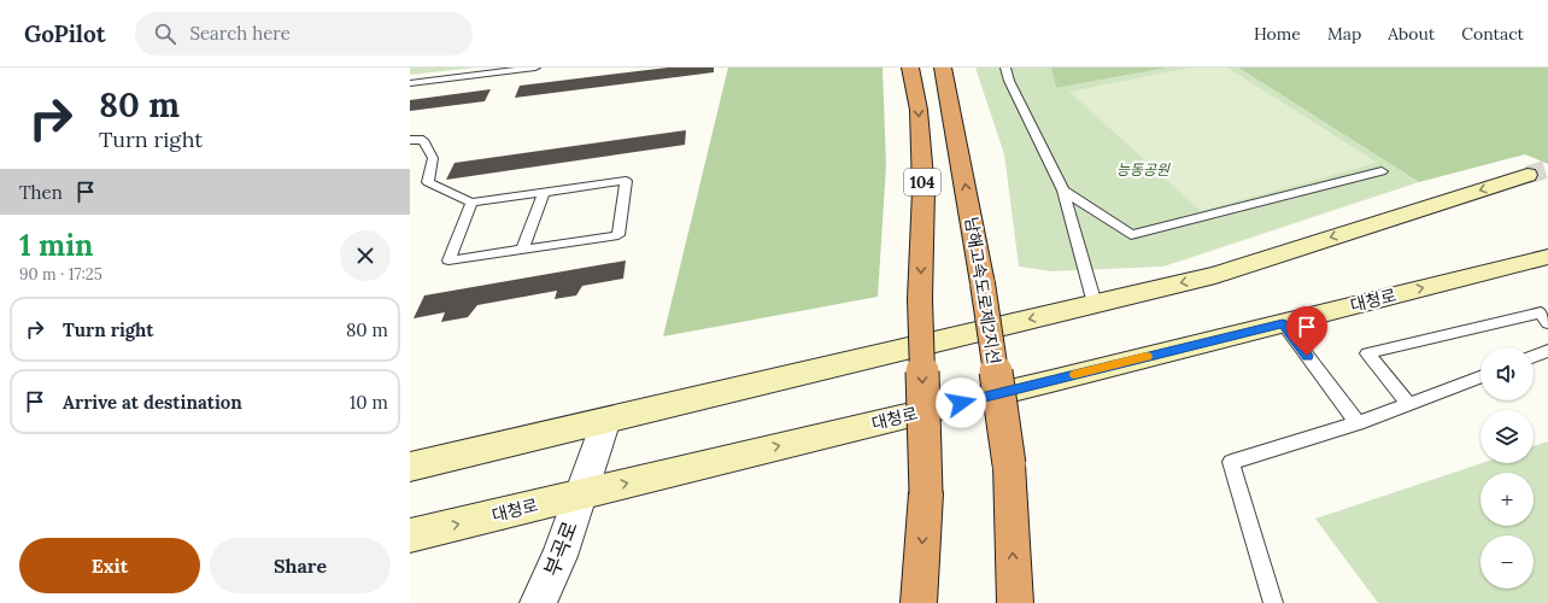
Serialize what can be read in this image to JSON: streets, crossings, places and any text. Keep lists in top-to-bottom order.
{
  "streets": {
    "highway": ["104", "남해고속도로제2지선"],
    "main road": ["대청로"],
    "street": ["부곡로"]
  },
  "crossings": [
    ["대청로", "부곡로"]
  ],
  "parks": ["능동공원"],
  "page": {
    "header": "GoPilot",
    "search": "Search here",
    "nav": [
      "Home",
      "Map",
      "About",
      "Contact"
    ],
    "turn": ["80 m", "Turn right"],
    "then": "Then",
    "heading": ["1 min", "90 m · 17:25"],
    "list": [
      {
        "name": "Turn right",
        "value": "80 m"
      },
      {
        "name": "Arrive at destination",
        "value": "10 m"
      }
    ],
    "map_buttons": ["+", "−"],
    "buttons": ["Exit", "Share"]
  }
}
